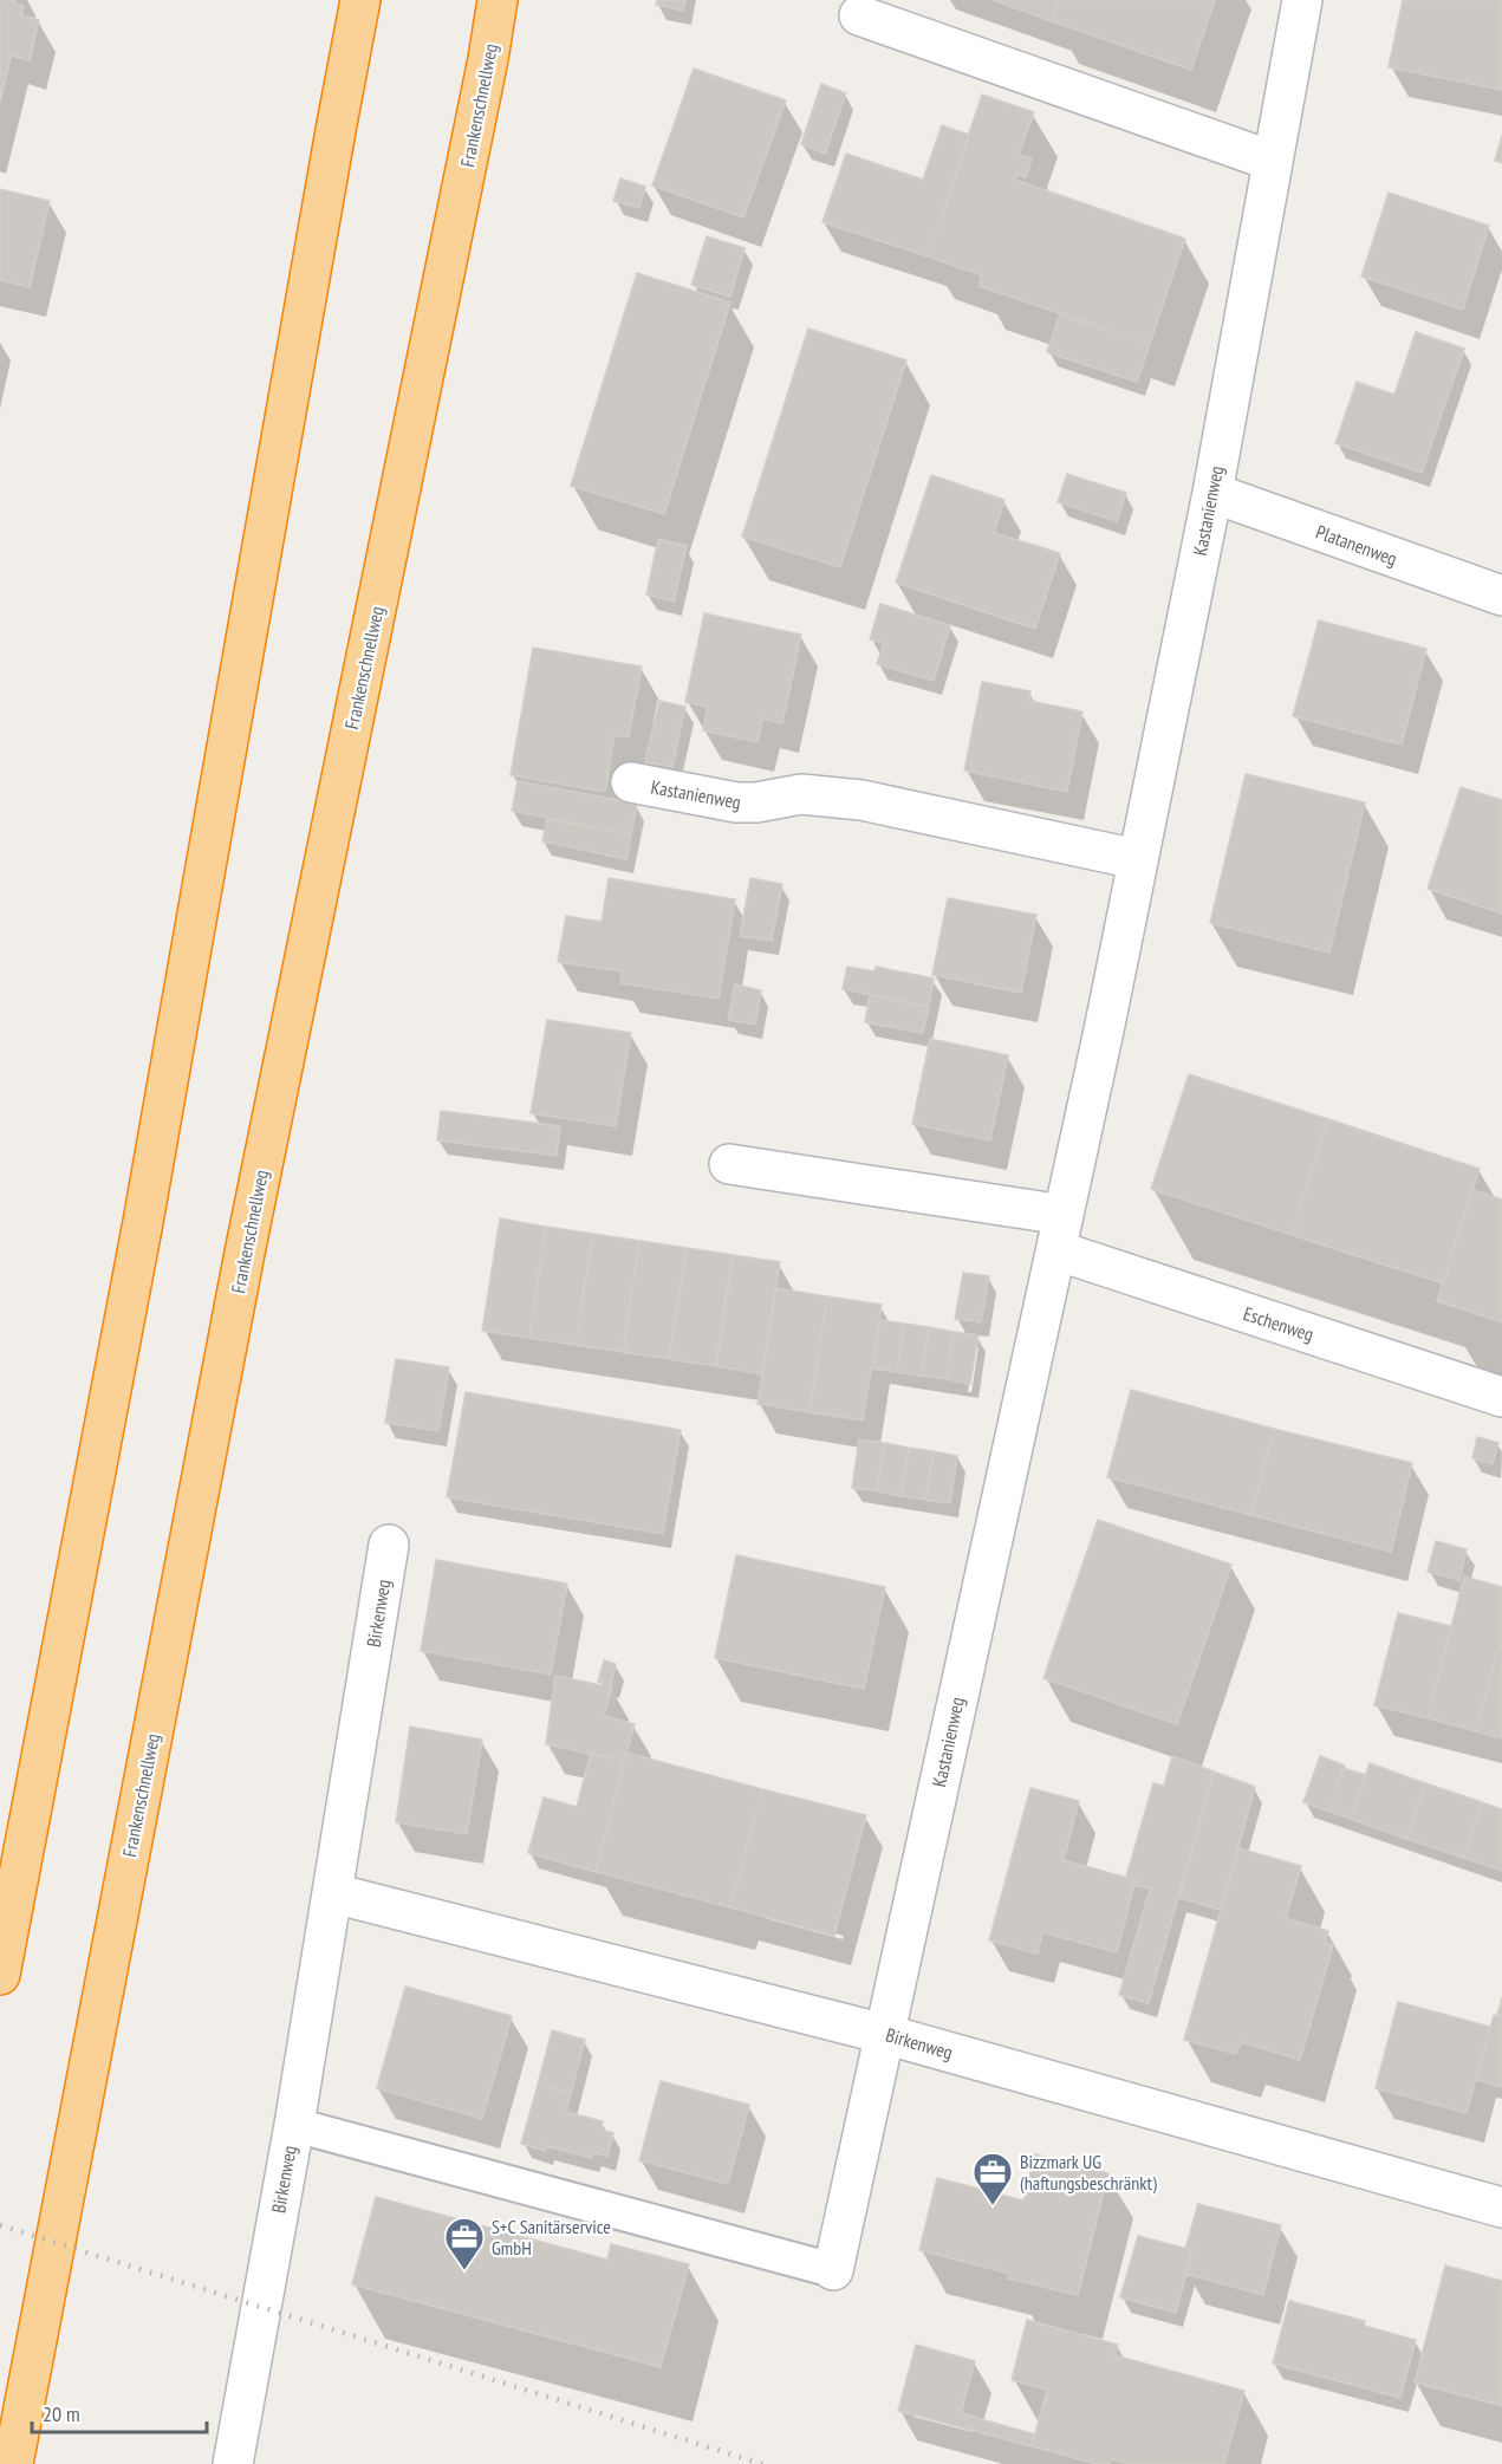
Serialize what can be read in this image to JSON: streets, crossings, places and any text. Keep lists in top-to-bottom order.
{
  "streets": {
    "highway": ["Frankenschnellweg"],
    "street": [
      "Kastanienweg",
      "Platanenweg",
      "Eschenweg",
      "Birkenweg"
    ]
  },
  "crossings": [
    ["Kastanienweg", "Platanenweg"],
    ["Kastanienweg", "Eschenweg"],
    ["Kastanienweg", "Birkenweg"]
  ],
  "places": {
    "office": ["Bizzmark UG (haftungsbeschränkt)", "S+C Sanitärservice GmbH"]
  },
  "scale_bar": "20 m"
}
